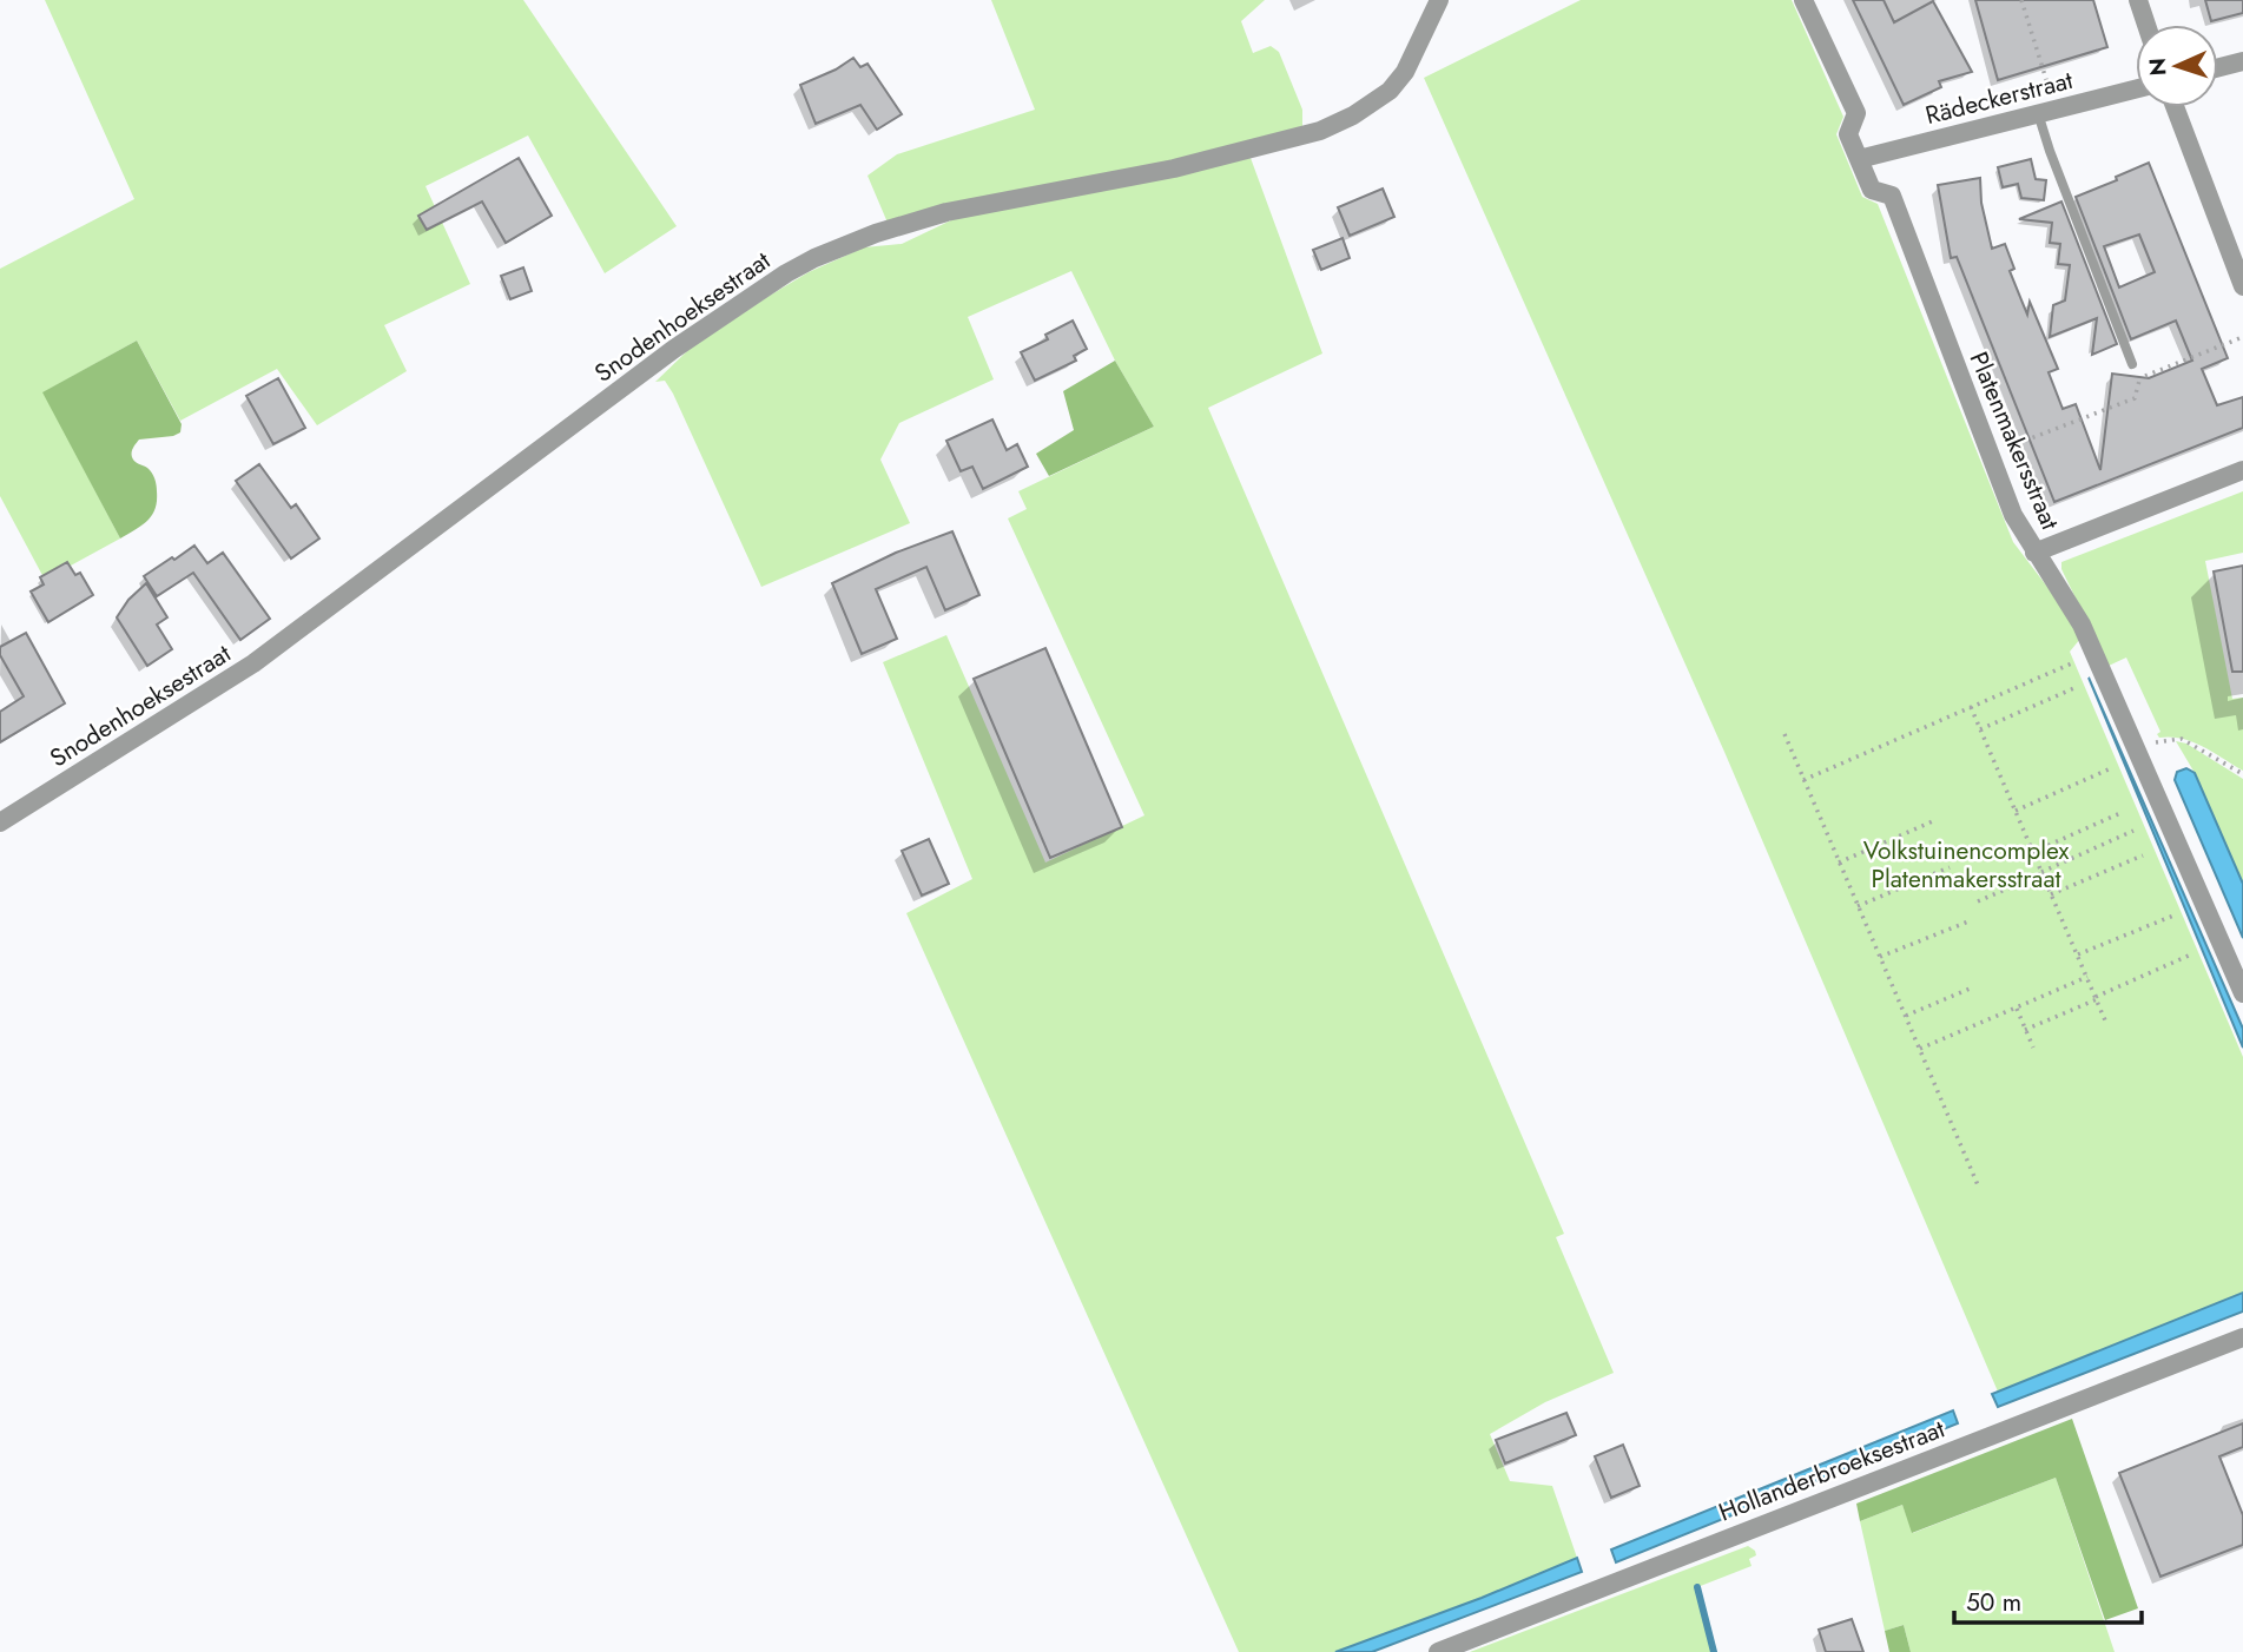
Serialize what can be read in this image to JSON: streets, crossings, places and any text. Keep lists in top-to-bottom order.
{
  "streets": {
    "street": [
      "Rädeckerstraat",
      "Snodenhoeksestraat",
      "Platenmakersstraat",
      "Hollanderbroeksestraat"
    ]
  },
  "crossings": [
    ["Rädeckerstraat", "Platenmakersstraat"]
  ],
  "parks": ["Volkstuinencomplex Platenmakersstraat"],
  "scale_bar": "50 m",
  "north": "left"
}
